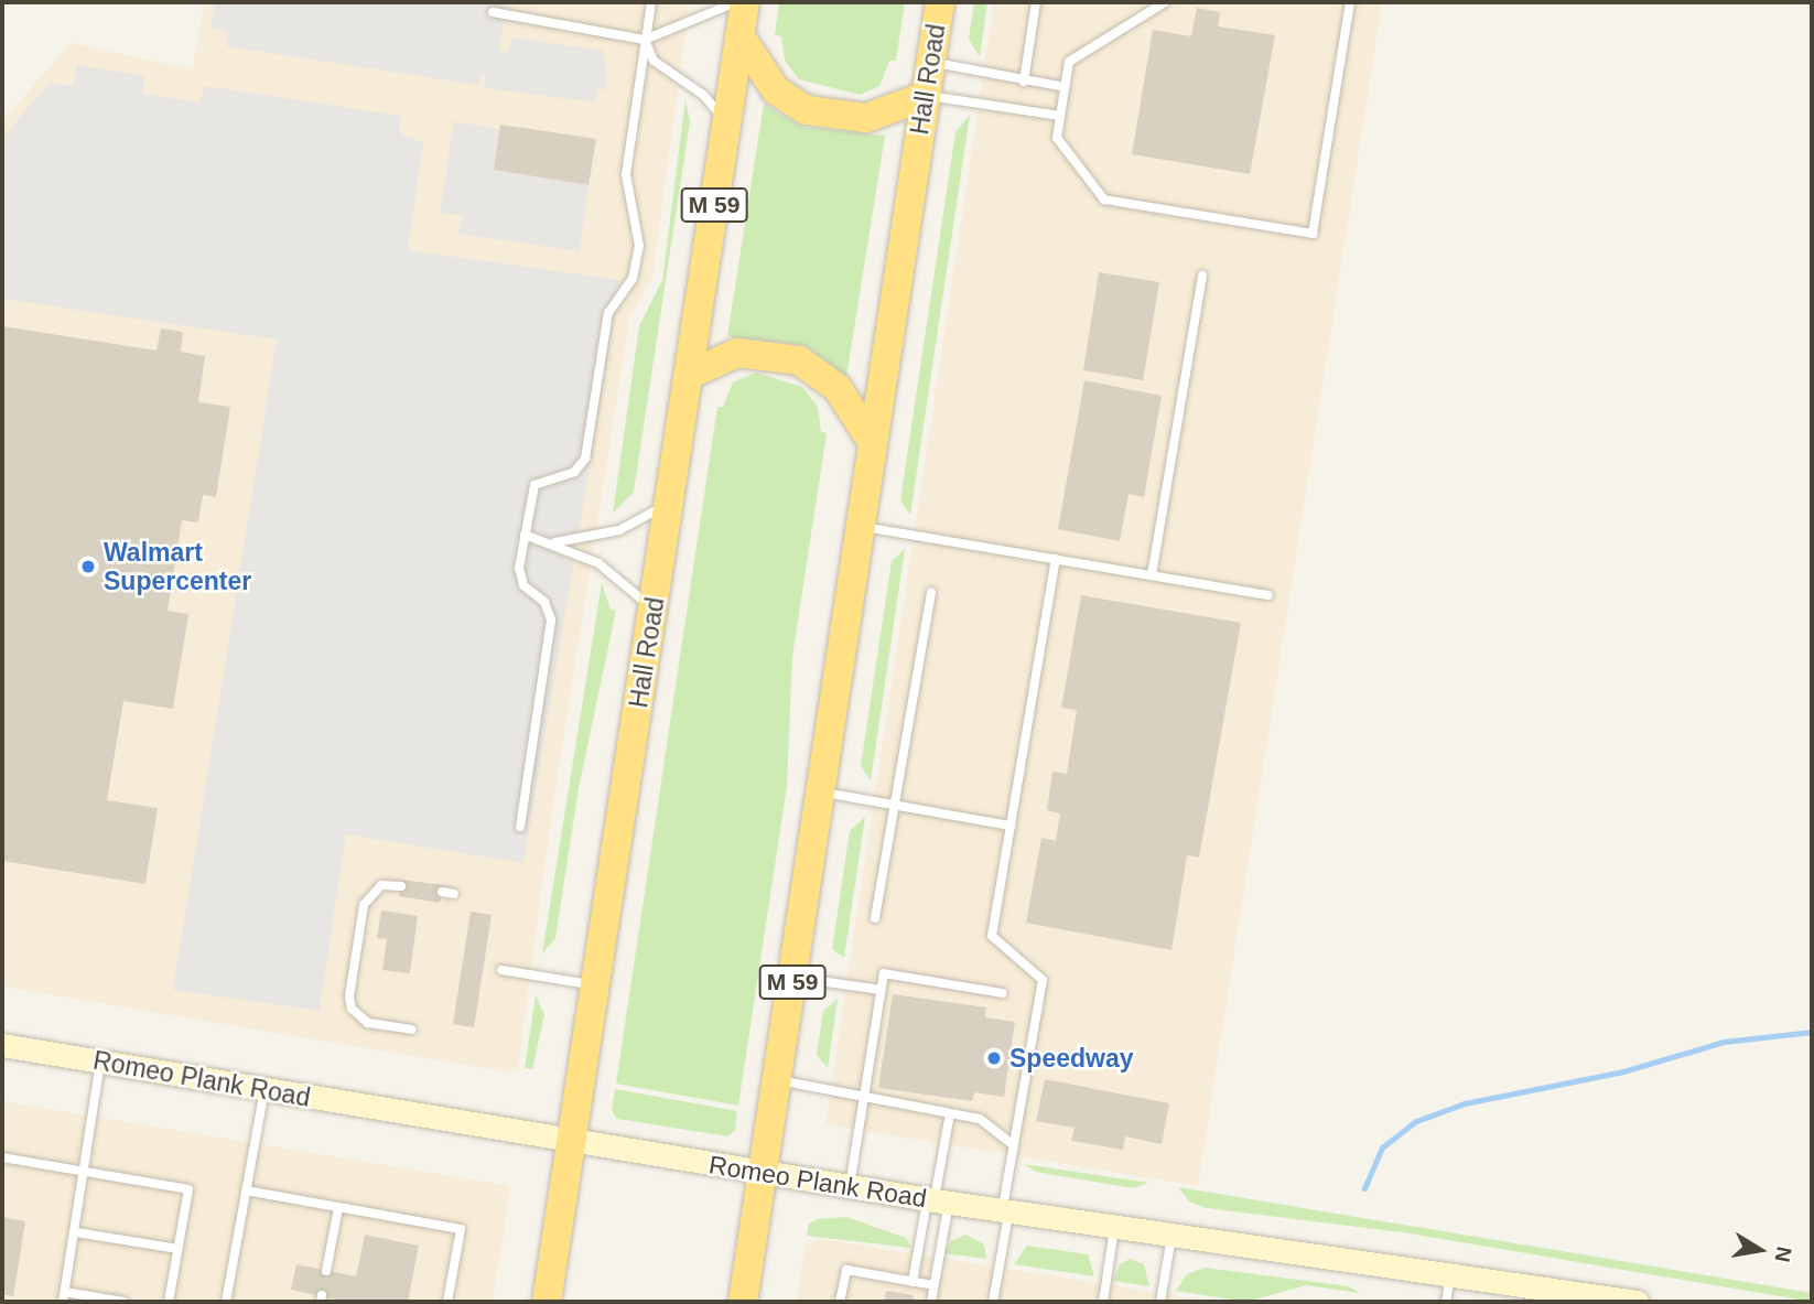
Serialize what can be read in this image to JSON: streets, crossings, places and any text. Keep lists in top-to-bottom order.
{
  "streets": {
    "highway": ["Hall Road", "M 59"],
    "main road": ["Romeo Plank Road"]
  },
  "crossings": [
    ["Hall Road", "Romeo Plank Road"]
  ],
  "places": ["Walmart Supercenter", "Speedway"],
  "north": "right"
}
